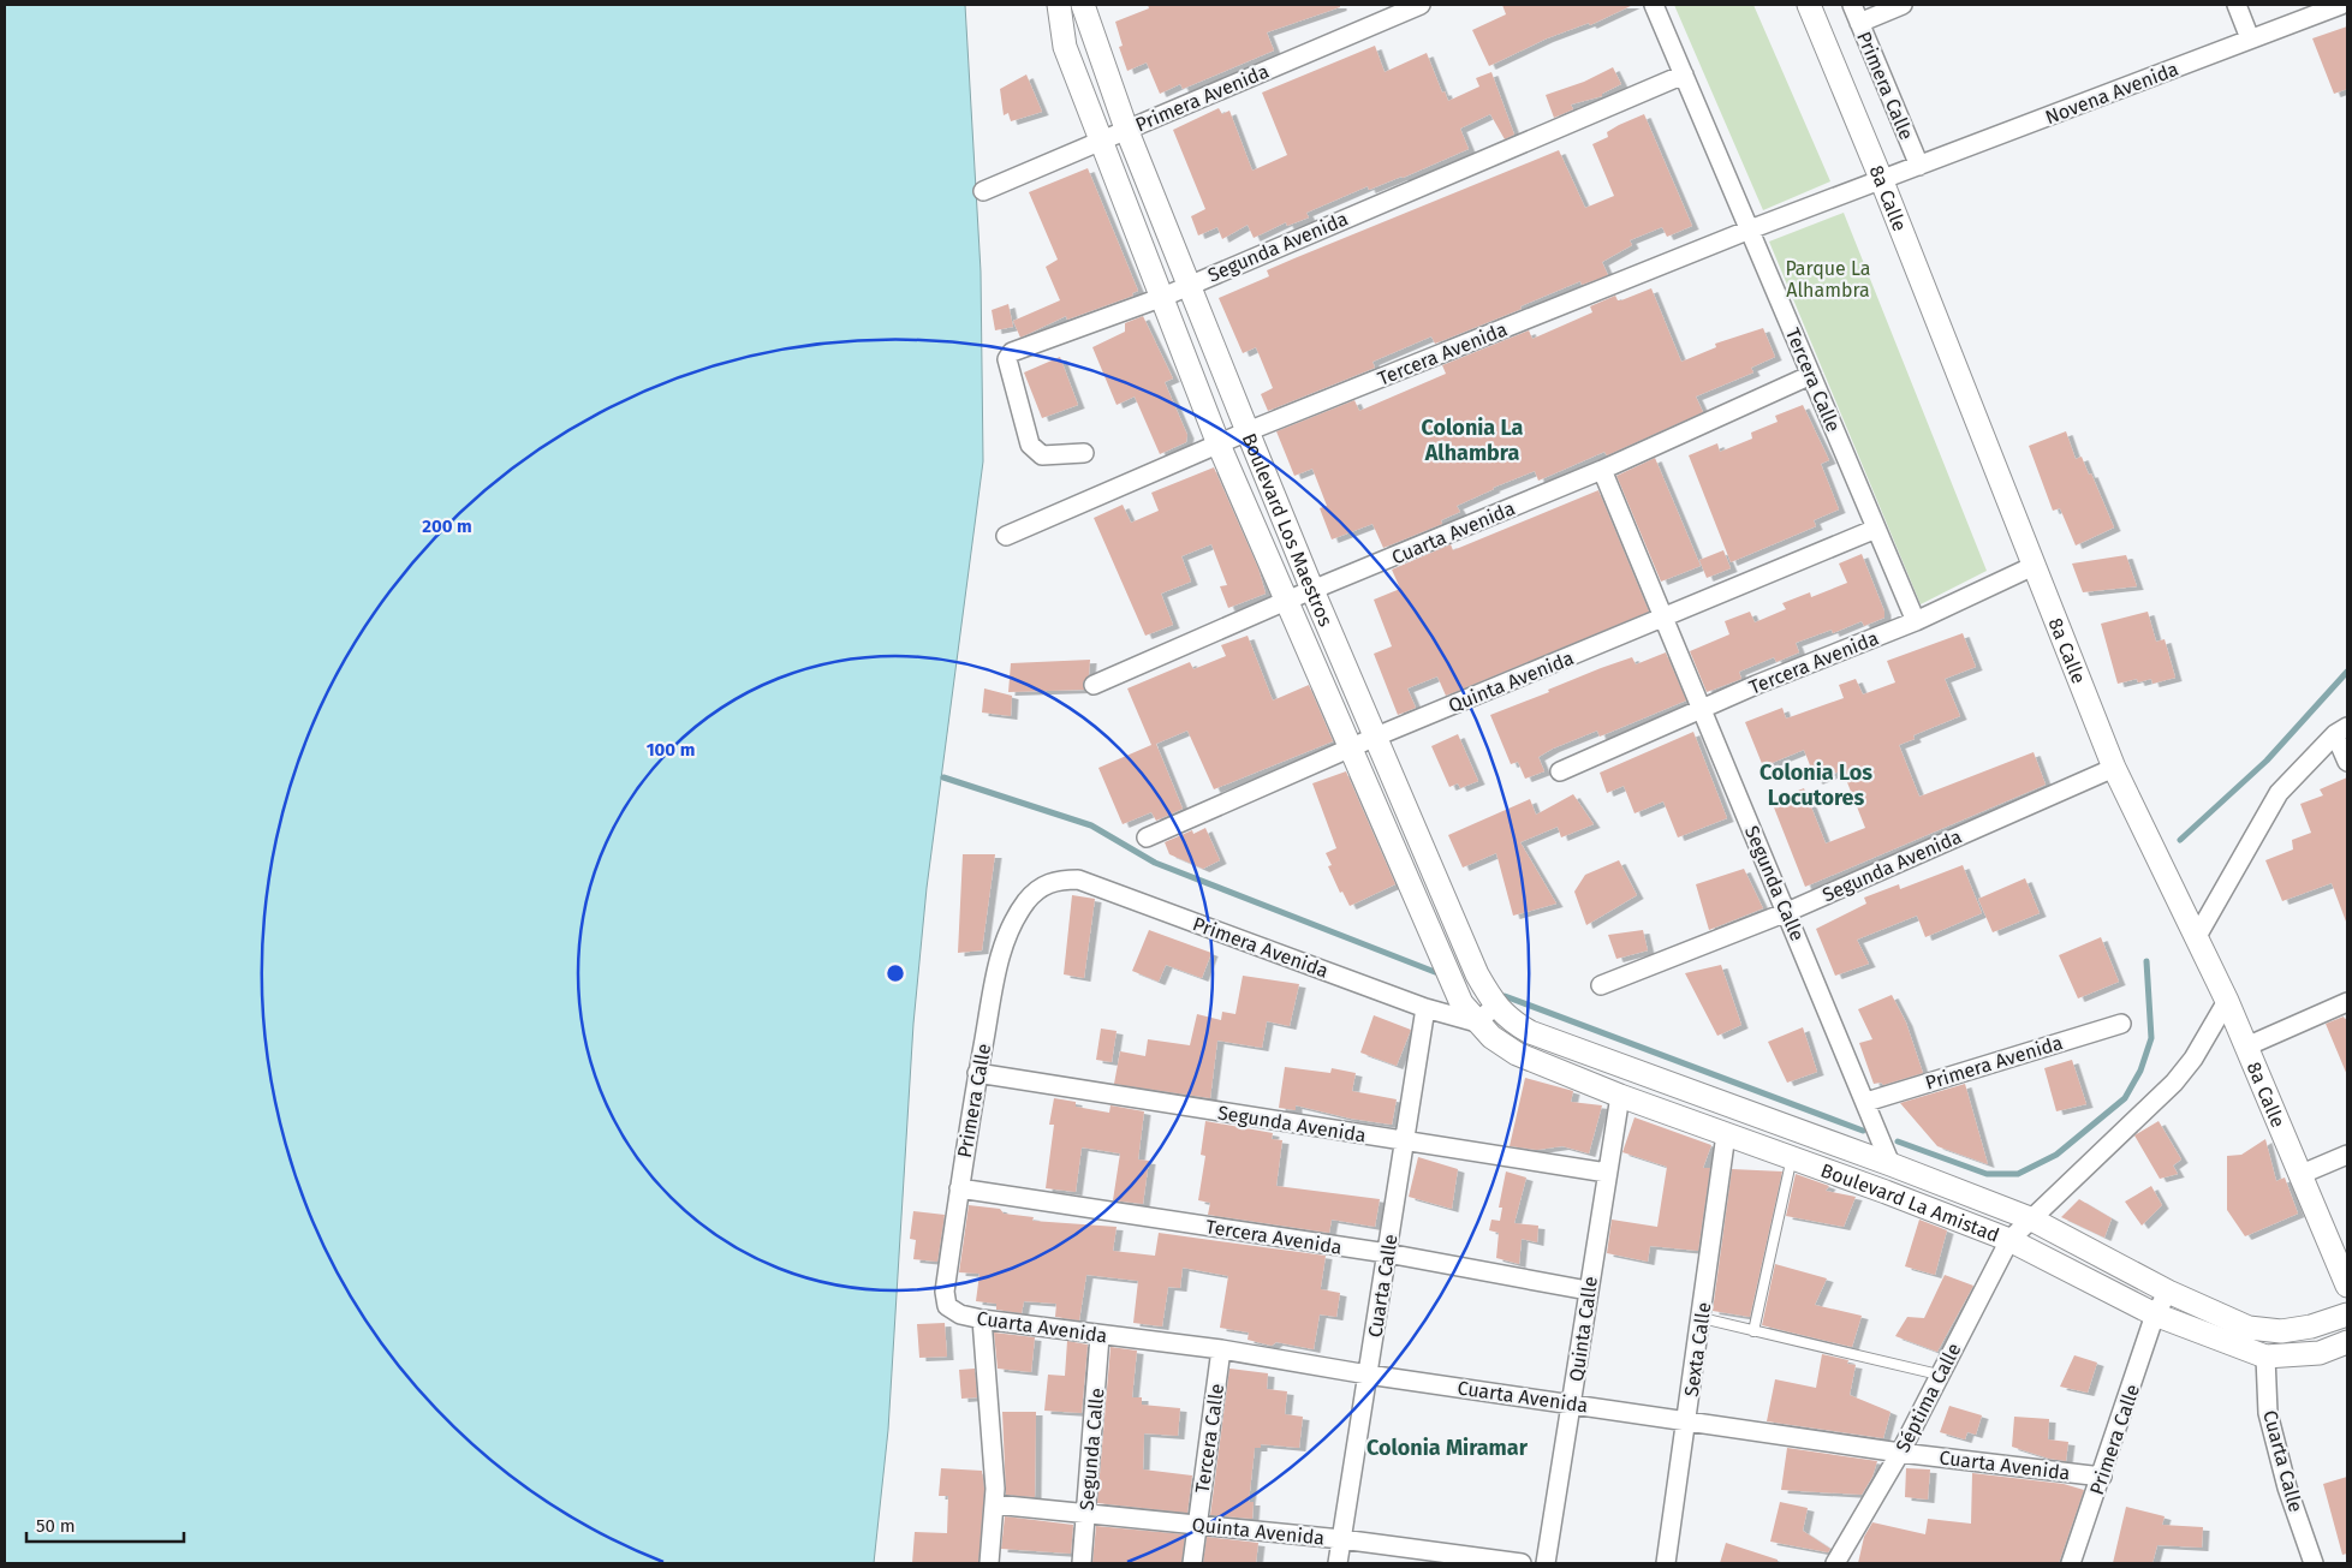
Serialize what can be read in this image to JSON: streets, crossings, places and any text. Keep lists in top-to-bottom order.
{
  "streets": {
    "street": [
      "Primera Calle",
      "Novena Avenida",
      "Primera Avenida",
      "8a Calle",
      "Segunda Avenida",
      "Tercera Avenida",
      "Tercera Calle",
      "Boulevard Los Maestros",
      "Cuarta Avenida",
      "Quinta Avenida",
      "Segunda Calle",
      "Boulevard La Amistad",
      "Cuarta Calle",
      "Quinta Calle",
      "Sexta Calle",
      "Séptima Calle"
    ]
  },
  "crossings": [
    ["Primera Calle", "Novena Avenida"],
    ["Primera Calle", "Primera Avenida"],
    ["Primera Calle", "Segunda Avenida"],
    ["Primera Calle", "Tercera Avenida"],
    ["Primera Calle", "Cuarta Avenida"],
    ["Primera Calle", "Boulevard La Amistad"],
    ["Novena Avenida", "8a Calle"],
    ["Novena Avenida", "Tercera Avenida"],
    ["Primera Avenida", "Boulevard Los Maestros"],
    ["Primera Avenida", "Segunda Calle"],
    ["Primera Avenida", "Boulevard La Amistad"],
    ["Primera Avenida", "Cuarta Calle"],
    ["8a Calle", "Segunda Avenida"],
    ["8a Calle", "Tercera Avenida"],
    ["8a Calle", "Séptima Calle"],
    ["Segunda Avenida", "Tercera Calle"],
    ["Segunda Avenida", "Boulevard Los Maestros"],
    ["Segunda Avenida", "Segunda Calle"],
    ["Segunda Avenida", "Cuarta Calle"],
    ["Segunda Avenida", "Quinta Calle"],
    ["Tercera Avenida", "Tercera Calle"],
    ["Tercera Avenida", "Boulevard Los Maestros"],
    ["Tercera Avenida", "Segunda Calle"],
    ["Tercera Avenida", "Cuarta Calle"],
    ["Tercera Avenida", "Quinta Calle"],
    ["Tercera Calle", "Cuarta Avenida"],
    ["Tercera Calle", "Quinta Avenida"],
    ["Boulevard Los Maestros", "Cuarta Avenida"],
    ["Boulevard Los Maestros", "Quinta Avenida"],
    ["Boulevard Los Maestros", "Boulevard La Amistad"],
    ["Cuarta Avenida", "Segunda Calle"],
    ["Cuarta Avenida", "Cuarta Calle"],
    ["Cuarta Avenida", "Quinta Calle"],
    ["Cuarta Avenida", "Sexta Calle"],
    ["Cuarta Avenida", "Séptima Calle"],
    ["Quinta Avenida", "Segunda Calle"],
    ["Quinta Avenida", "Cuarta Calle"],
    ["Segunda Calle", "Boulevard La Amistad"],
    ["Boulevard La Amistad", "Cuarta Calle"],
    ["Boulevard La Amistad", "Quinta Calle"],
    ["Boulevard La Amistad", "Sexta Calle"],
    ["Boulevard La Amistad", "Séptima Calle"]
  ],
  "districts": ["Colonia La Alhambra", "Colonia Los Locutores", "Colonia Miramar"],
  "parks": ["Parque La Alhambra"],
  "scale_bar": "50 m",
  "rings": ["200 m", "100 m"]
}
